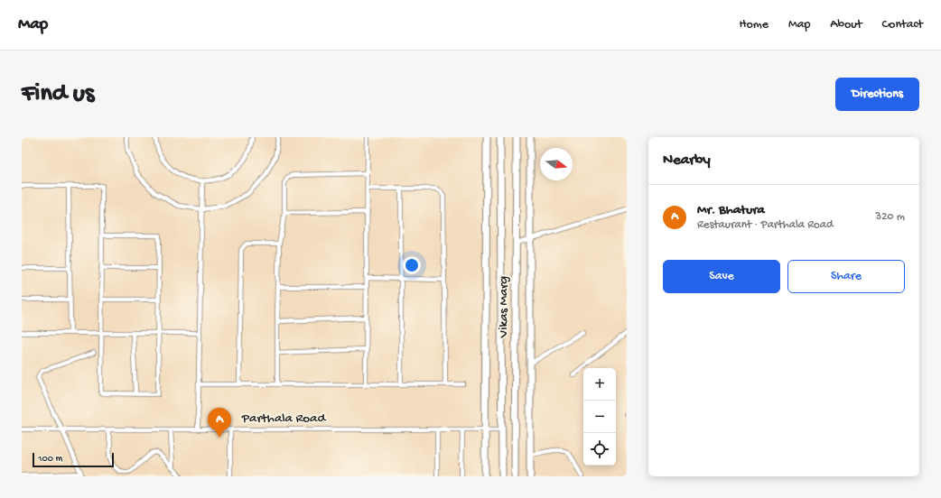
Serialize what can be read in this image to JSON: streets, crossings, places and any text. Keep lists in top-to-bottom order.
{
  "streets": {
    "street": ["Vikas Marg", "Parthala Road"]
  },
  "crossings": [
    ["Vikas Marg", "Parthala Road"]
  ],
  "scale_bar": "100 m",
  "north": "right",
  "page": {
    "header": "Map",
    "nav": [
      "Home",
      "Map",
      "About",
      "Contact"
    ],
    "buttons": [
      "Directions",
      ["Save", "Share"]
    ],
    "title": "Find us",
    "heading": "Nearby",
    "list": [
      {
        "mark": "A",
        "name": "Mr. Bhatura",
        "note": "Restaurant · Parthala Road",
        "value": "320 m"
      }
    ],
    "map_buttons": ["+", "−"],
    "pins": "A",
    "scale": "100 m"
  }
}
